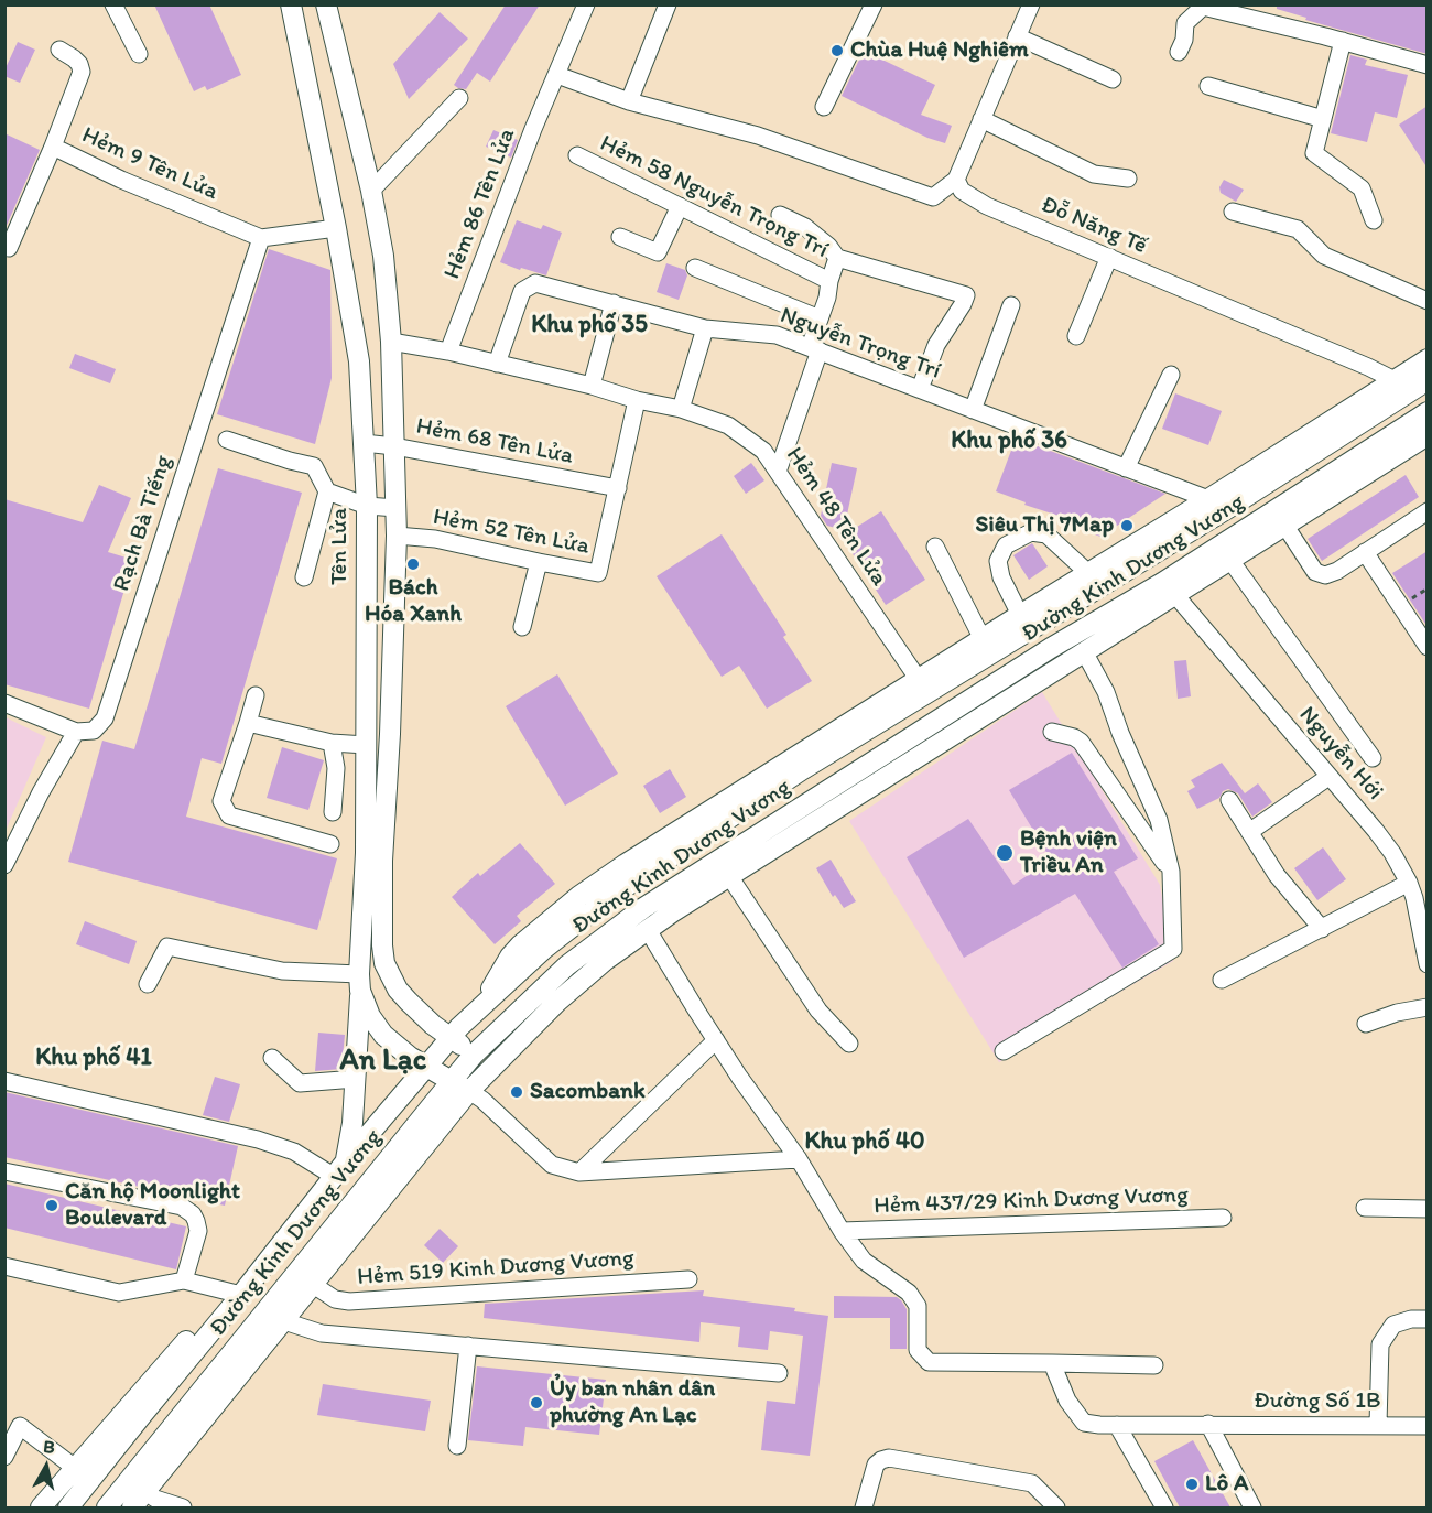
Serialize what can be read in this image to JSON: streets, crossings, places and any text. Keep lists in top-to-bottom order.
{
  "streets": {
    "main road": ["Tên Lửa", "Đường Kinh Dương Vương"],
    "street": [
      "Hẻm 9 Tên Lửa",
      "Hẻm 58 Nguyễn Trọng Trí",
      "Hẻm 86 Tên Lửa",
      "Đỗ Năng Tế",
      "Nguyễn Trọng Trí",
      "Hẻm 68 Tên Lửa",
      "Hẻm 48 Tên Lửa",
      "Rạch Bà Tiếng",
      "Hẻm 52 Tên Lửa",
      "Nguyễn Hới",
      "Hẻm 437/29 Kinh Dương Vương",
      "Hẻm 519 Kinh Dương Vương",
      "Đường Số 1B"
    ]
  },
  "crossings": [
    ["Hẻm 9 Tên Lửa", "Rạch Bà Tiếng"],
    ["Hẻm 58 Nguyễn Trọng Trí", "Nguyễn Trọng Trí"],
    ["Hẻm 58 Nguyễn Trọng Trí", "Hẻm 48 Tên Lửa"],
    ["Đỗ Năng Tế", "Đường Kinh Dương Vương"],
    ["Nguyễn Trọng Trí", "Hẻm 48 Tên Lửa"],
    ["Nguyễn Trọng Trí", "Đường Kinh Dương Vương"],
    ["Hẻm 68 Tên Lửa", "Hẻm 52 Tên Lửa"],
    ["Hẻm 68 Tên Lửa", "Tên Lửa"],
    ["Hẻm 48 Tên Lửa", "Hẻm 52 Tên Lửa"],
    ["Hẻm 48 Tên Lửa", "Đường Kinh Dương Vương"],
    ["Tên Lửa", "Đường Kinh Dương Vương"],
    ["Đường Kinh Dương Vương", "Nguyễn Hới"],
    ["Đường Kinh Dương Vương", "Hẻm 519 Kinh Dương Vương"]
  ],
  "districts": [
    "Khu phố 35",
    "Khu phố 36",
    "Khu phố 41",
    "An Lạc",
    "Khu phố 40"
  ],
  "places": [
    "Chùa Huệ Nghiêm",
    "Siêu Thị 7Map",
    "Bách Hóa Xanh",
    "Bệnh viện Triều An",
    "Sacombank",
    "Căn hộ Moonlight Boulevard",
    "Ủy ban nhân dân phường An Lạc",
    "Lô A"
  ],
  "north": "top"
}
